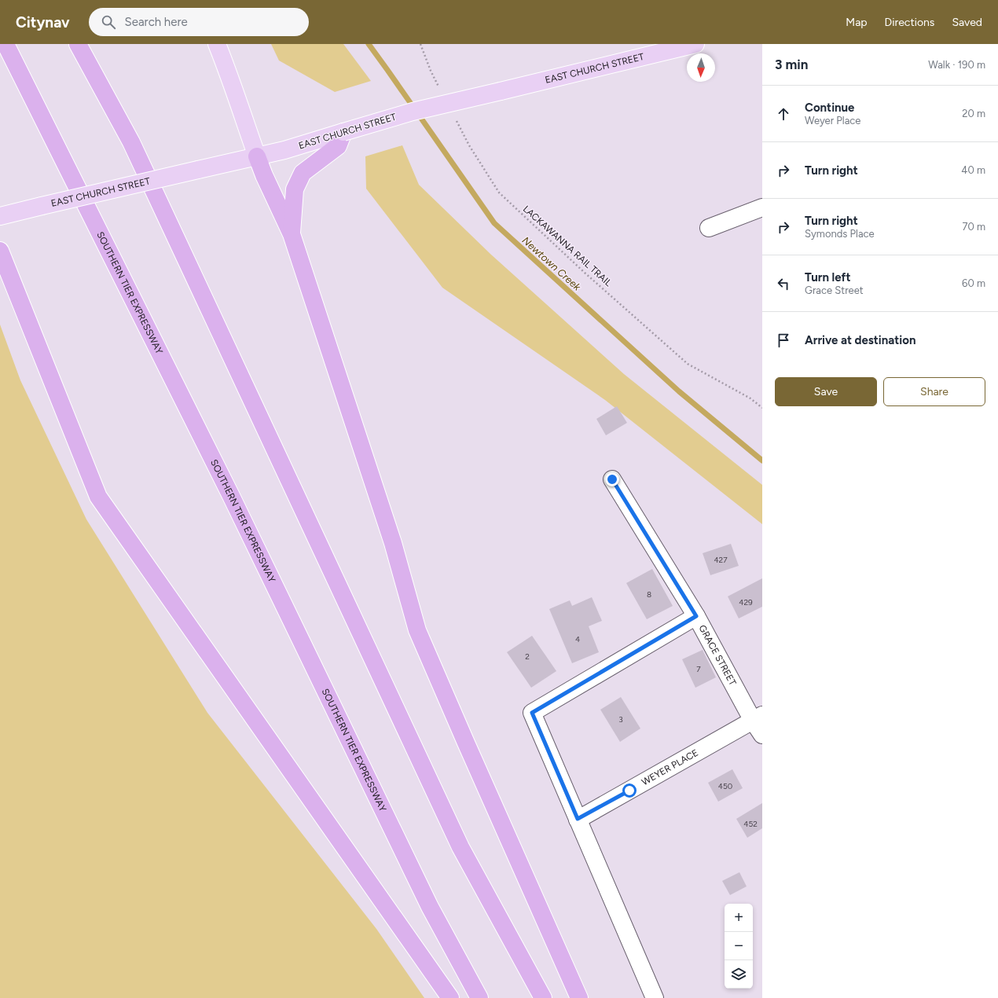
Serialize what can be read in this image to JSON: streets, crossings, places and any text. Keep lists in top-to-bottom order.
{
  "streets": {
    "highway": ["SOUTHERN TIER EXPRESSWAY"],
    "main road": ["EAST CHURCH STREET"],
    "street": ["GRACE STREET", "WEYER PLACE"],
    "path": ["LACKAWANNA RAIL TRAIL"]
  },
  "crossings": [
    ["GRACE STREET", "WEYER PLACE"]
  ],
  "water": ["Newtown Creek"],
  "house_numbers": [
    "427",
    "8",
    "429",
    "4",
    "2",
    "7",
    "3",
    "450",
    "452"
  ],
  "north": "bottom",
  "page": {
    "header": "Citynav",
    "search": "Search here",
    "nav": ["Map", "Directions", "Saved"],
    "heading": ["3 min", "Walk · 190 m"],
    "list": [
      ["Continue", "Weyer Place", "20 m"],
      ["Turn right", "40 m"],
      ["Turn right", "Symonds Place", "70 m"],
      ["Turn left", "Grace Street", "60 m"],
      "Arrive at destination"
    ],
    "buttons": ["Save", "Share"],
    "map_buttons": ["+", "−"]
  }
}
